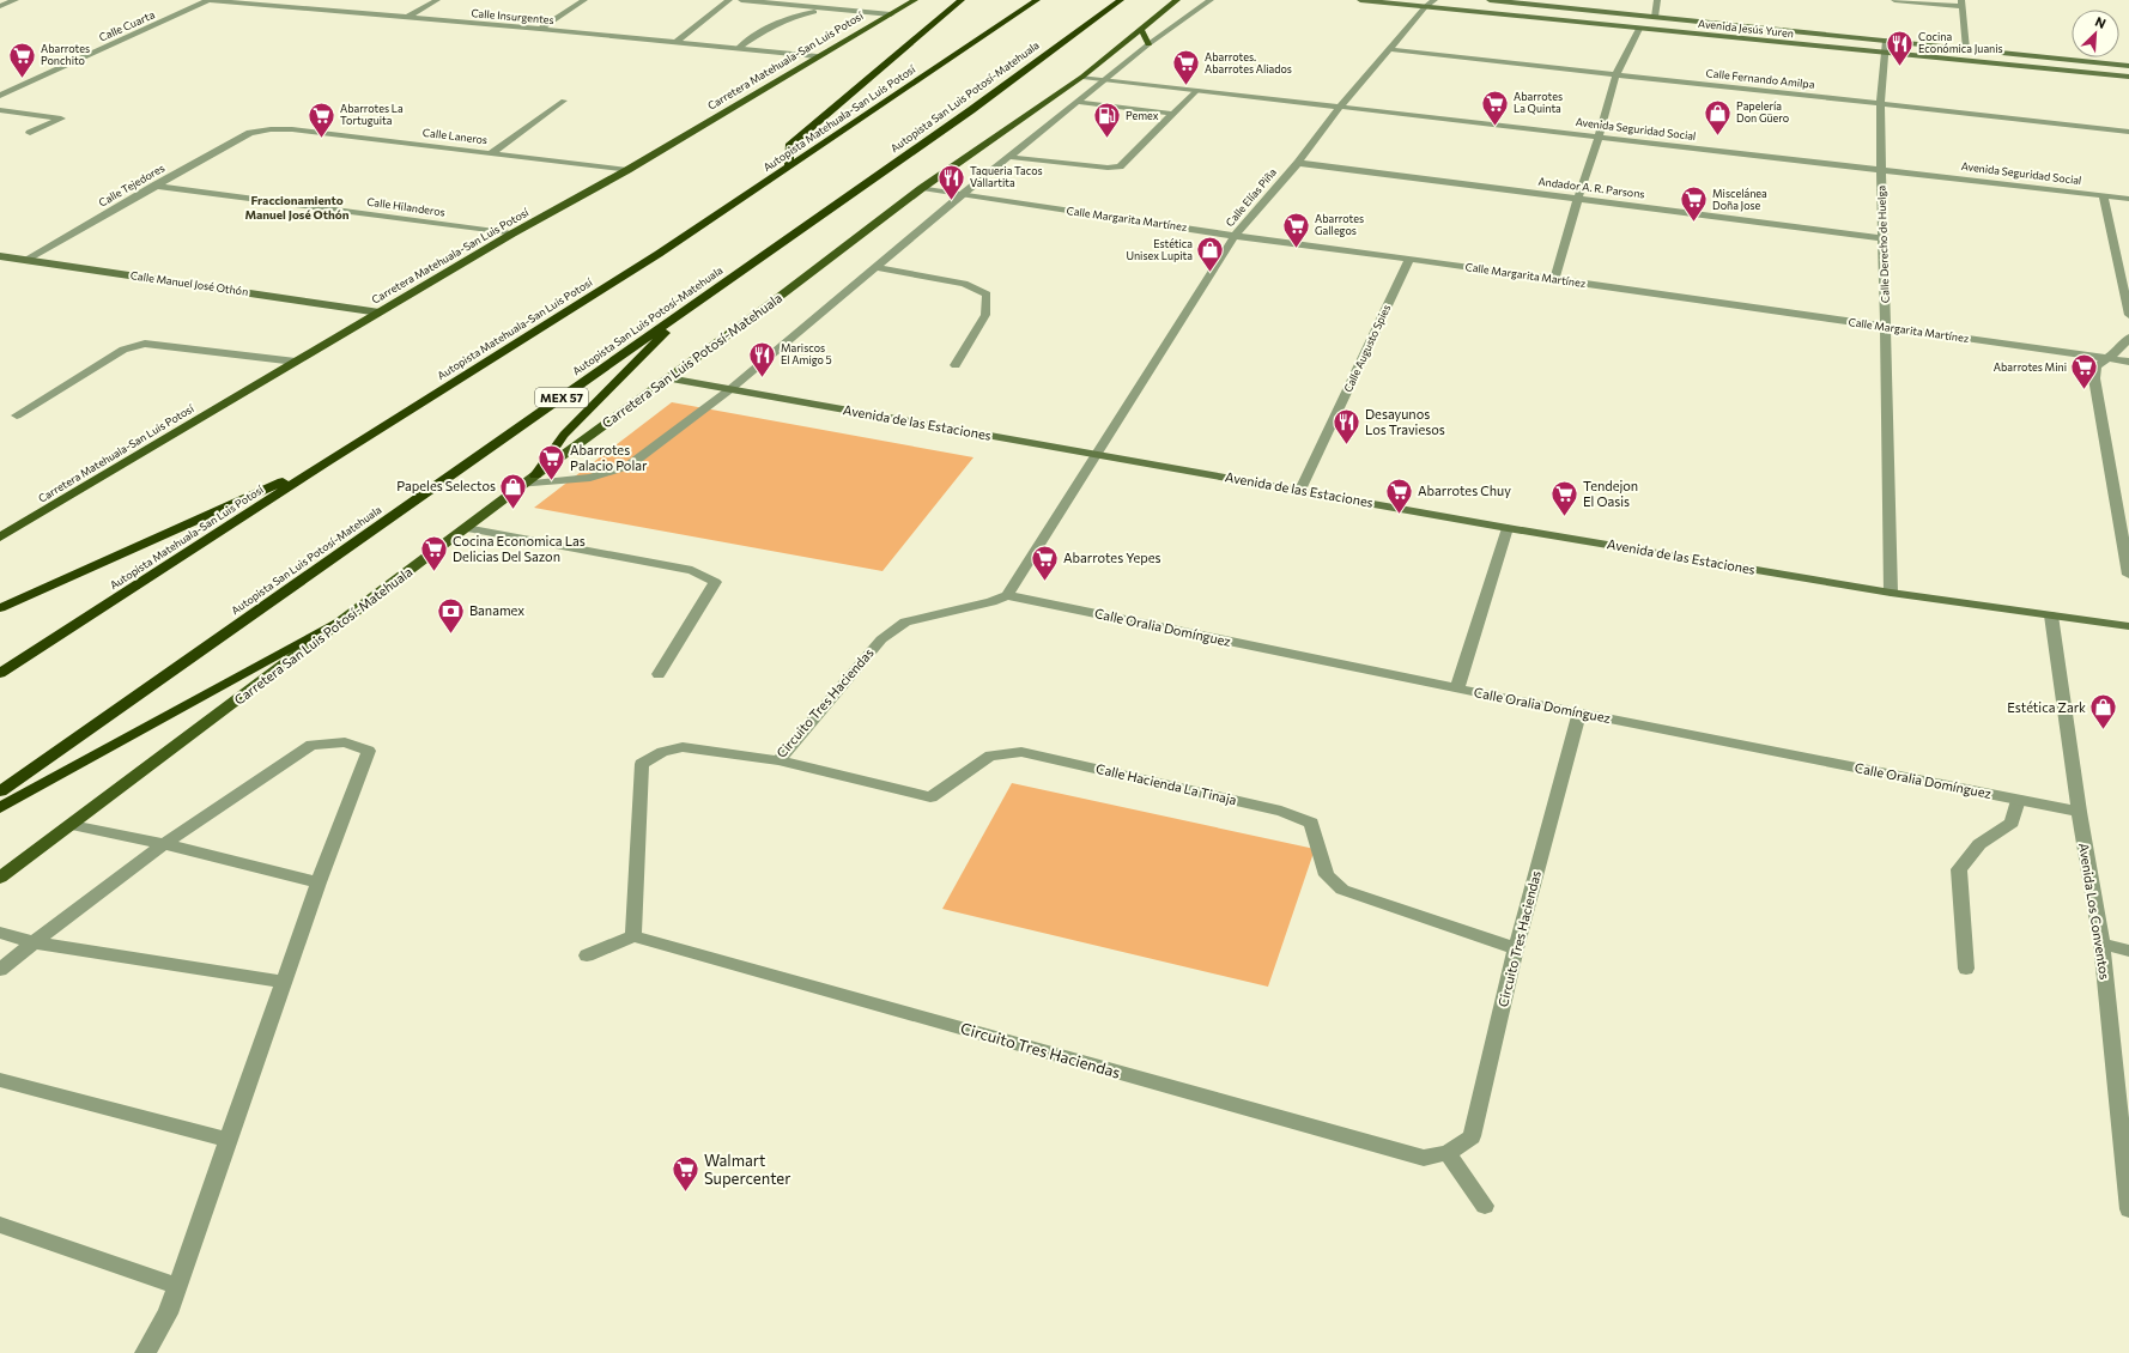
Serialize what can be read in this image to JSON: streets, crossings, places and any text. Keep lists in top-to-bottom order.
{
  "streets": {
    "highway": ["Autopista San Luis Potosí-Matehuala", "Autopista Matehuala-San Luis Potosí", "MEX 57"],
    "main road": ["Carretera Matehuala-San Luis Potosí", "Carretera San Luis Potosí-Matehuala"],
    "street": [
      "Calle Insurgentes",
      "Calle Cuarta",
      "Avenida Jesús Yuren",
      "Calle Fernando Amilpa",
      "Avenida Seguridad Social",
      "Calle Laneros",
      "Calle Tejedores",
      "Andador A. R. Parsons",
      "Calle Elías Piña",
      "Calle Hilanderos",
      "Calle Margarita Martínez",
      "Calle Derecho de Huelga",
      "Calle Manuel José Othón",
      "Calle Augusto Spies",
      "Avenida de las Estaciones",
      "Calle Oralia Domínguez",
      "Circuito Tres Haciendas",
      "Calle Hacienda La Tinaja",
      "Avenida Los Conventos"
    ]
  },
  "crossings": [
    ["Calle Insurgentes", "Calle Cuarta"],
    ["Calle Insurgentes", "Carretera Matehuala-San Luis Potosí"],
    ["Avenida Jesús Yuren", "Calle Elías Piña"],
    ["Avenida Jesús Yuren", "Calle Derecho de Huelga"],
    ["Carretera Matehuala-San Luis Potosí", "Calle Laneros"],
    ["Carretera Matehuala-San Luis Potosí", "Calle Hilanderos"],
    ["Carretera Matehuala-San Luis Potosí", "Calle Manuel José Othón"],
    ["Calle Fernando Amilpa", "Calle Elías Piña"],
    ["Calle Fernando Amilpa", "Calle Derecho de Huelga"],
    ["Avenida Seguridad Social", "Calle Elías Piña"],
    ["Avenida Seguridad Social", "Calle Derecho de Huelga"],
    ["Avenida Seguridad Social", "Carretera San Luis Potosí-Matehuala"],
    ["Calle Laneros", "Calle Tejedores"],
    ["Calle Tejedores", "Calle Hilanderos"],
    ["Calle Tejedores", "Calle Manuel José Othón"],
    ["Andador A. R. Parsons", "Calle Elías Piña"],
    ["Andador A. R. Parsons", "Calle Derecho de Huelga"],
    ["Calle Elías Piña", "Calle Margarita Martínez"],
    ["Calle Elías Piña", "Avenida de las Estaciones"],
    ["Calle Margarita Martínez", "Calle Derecho de Huelga"],
    ["Calle Margarita Martínez", "Calle Augusto Spies"],
    ["Calle Margarita Martínez", "Carretera San Luis Potosí-Matehuala"],
    ["Calle Derecho de Huelga", "Avenida de las Estaciones"],
    ["Calle Augusto Spies", "Avenida de las Estaciones"],
    ["Carretera San Luis Potosí-Matehuala", "Avenida de las Estaciones"],
    ["Avenida de las Estaciones", "Avenida Los Conventos"],
    ["Calle Oralia Domínguez", "Circuito Tres Haciendas"],
    ["Calle Oralia Domínguez", "Avenida Los Conventos"],
    ["Circuito Tres Haciendas", "Calle Hacienda La Tinaja"]
  ],
  "districts": ["Fraccionamiento Manuel José Othón"],
  "places": {
    "restaurant": [
      "Cocina Económica Juanis",
      "Taqueria Tacos Vallartita",
      "Mariscos El Amigo 5",
      "Desayunos Los Traviesos"
    ],
    "supermarket": [
      "Abarrotes Ponchito",
      "Abarrotes. Abarrotes Aliados",
      "Abarrotes La Quinta",
      "Abarrotes La Tortuguita",
      "Miscelánea Doña Jose",
      "Abarrotes Gallegos",
      "Abarrotes Mini",
      "Abarrotes Palacio Polar",
      "Abarrotes Chuy",
      "Tendejon El Oasis",
      "Cocina Economica Las Delicias Del Sazon",
      "Abarrotes Yepes",
      "Walmart Supercenter"
    ],
    "shop": [
      "Papelería Don Güero",
      "Estética Unisex Lupita",
      "Papeles Selectos",
      "Estética Zark"
    ],
    "fuel station": ["Pemex"],
    "bank": ["Banamex"]
  },
  "north": "top right"
}
